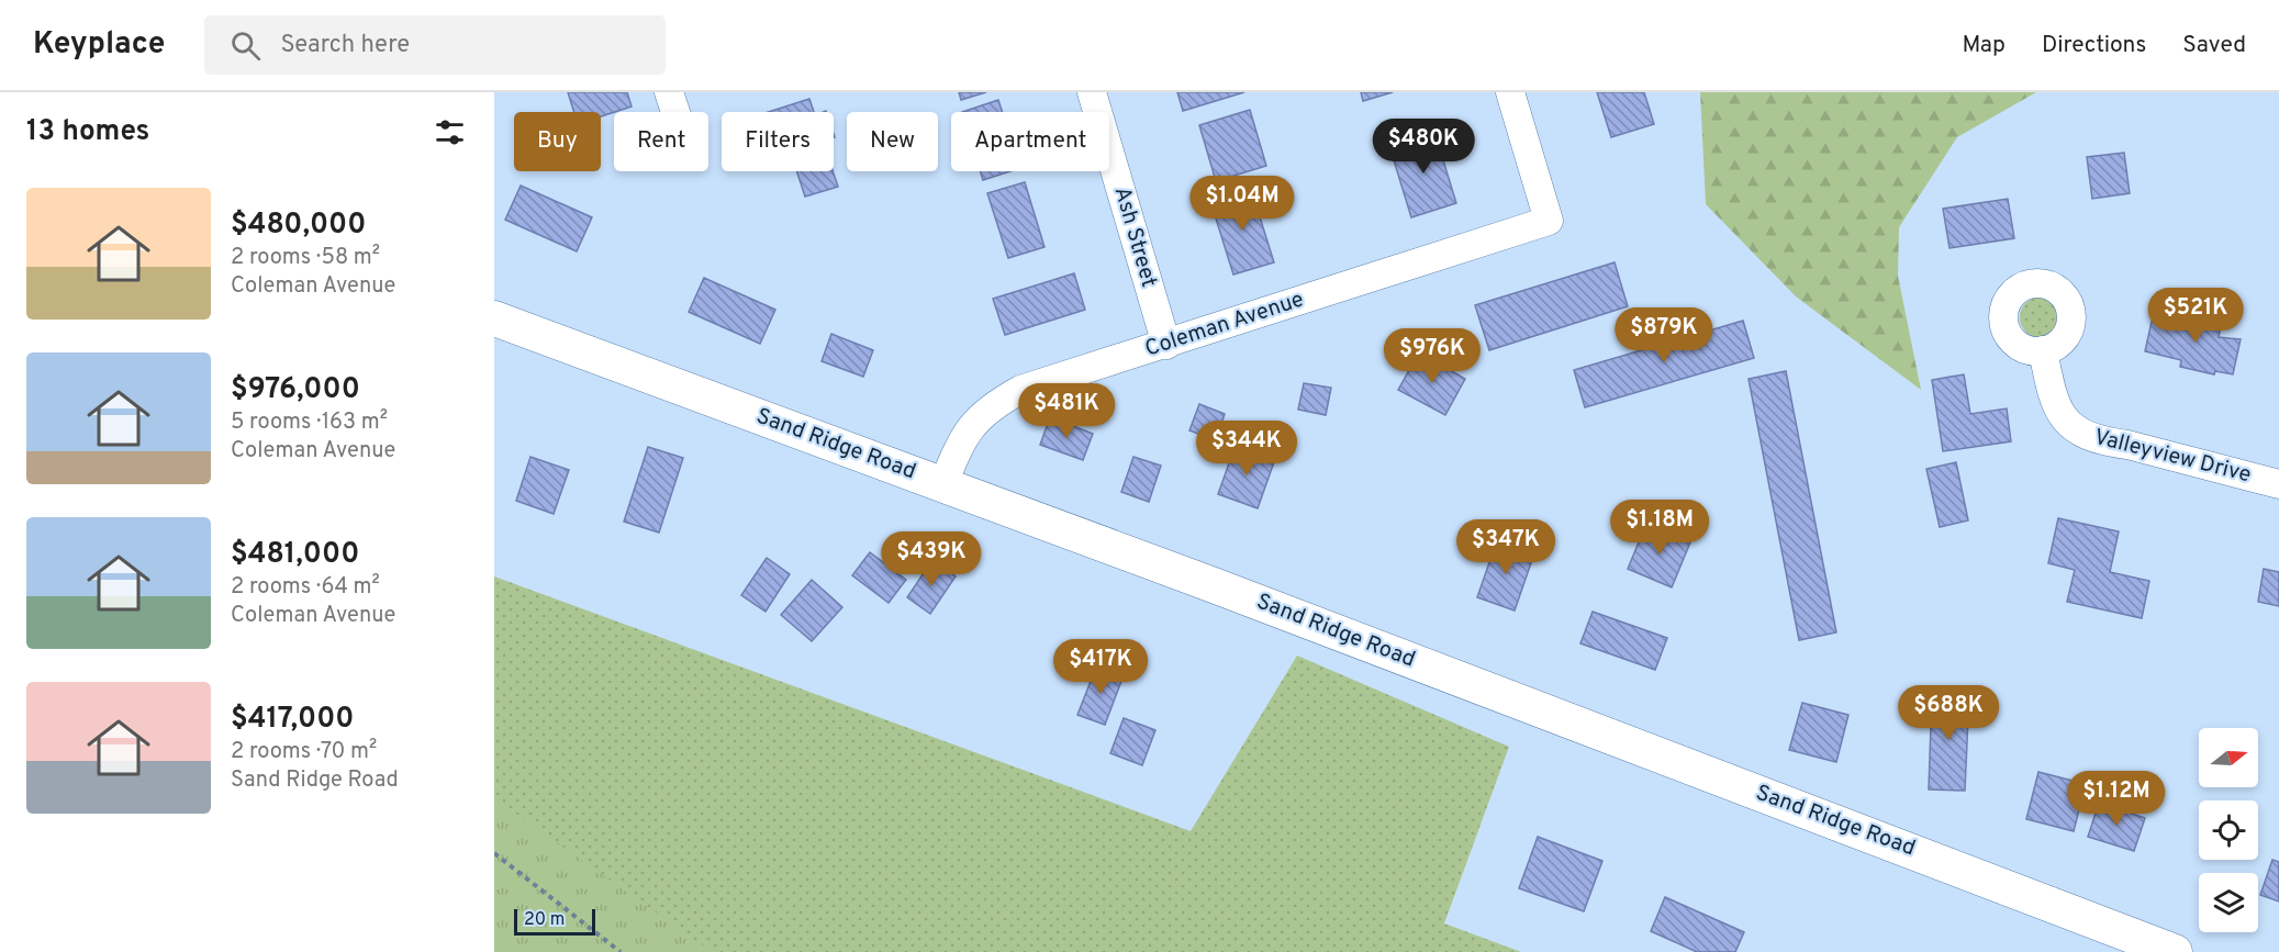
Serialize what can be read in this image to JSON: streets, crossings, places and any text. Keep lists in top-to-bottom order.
{
  "streets": {
    "street": [
      "Ash Street",
      "Coleman Avenue",
      "Sand Ridge Road",
      "Valleyview Drive"
    ]
  },
  "crossings": [
    ["Ash Street", "Coleman Avenue"],
    ["Coleman Avenue", "Sand Ridge Road"]
  ],
  "scale_bar": "20 m",
  "north": "right",
  "page": {
    "header": "Keyplace",
    "search": "Search here",
    "nav": ["Map", "Directions", "Saved"],
    "heading": "13 homes",
    "chip": [
      "Buy",
      "Rent",
      "Filters",
      "New",
      "Apartment"
    ],
    "price": [
      "$480K",
      "$1.04M",
      "$521K",
      "$879K",
      "$976K",
      "$481K",
      "$344K",
      "$1.18M",
      "$347K",
      "$439K",
      "$417K",
      "$688K",
      "$1.12M"
    ],
    "list": [
      {
        "name": "$480,000",
        "note": "2 rooms · 58 m² · Coleman Avenue"
      },
      {
        "name": "$976,000",
        "note": "5 rooms · 163 m² · Coleman Avenue"
      },
      {
        "name": "$481,000",
        "note": "2 rooms · 64 m² · Coleman Avenue"
      },
      {
        "name": "$417,000",
        "note": "2 rooms · 70 m² · Sand Ridge Road"
      }
    ],
    "scale": "20 m"
  }
}
